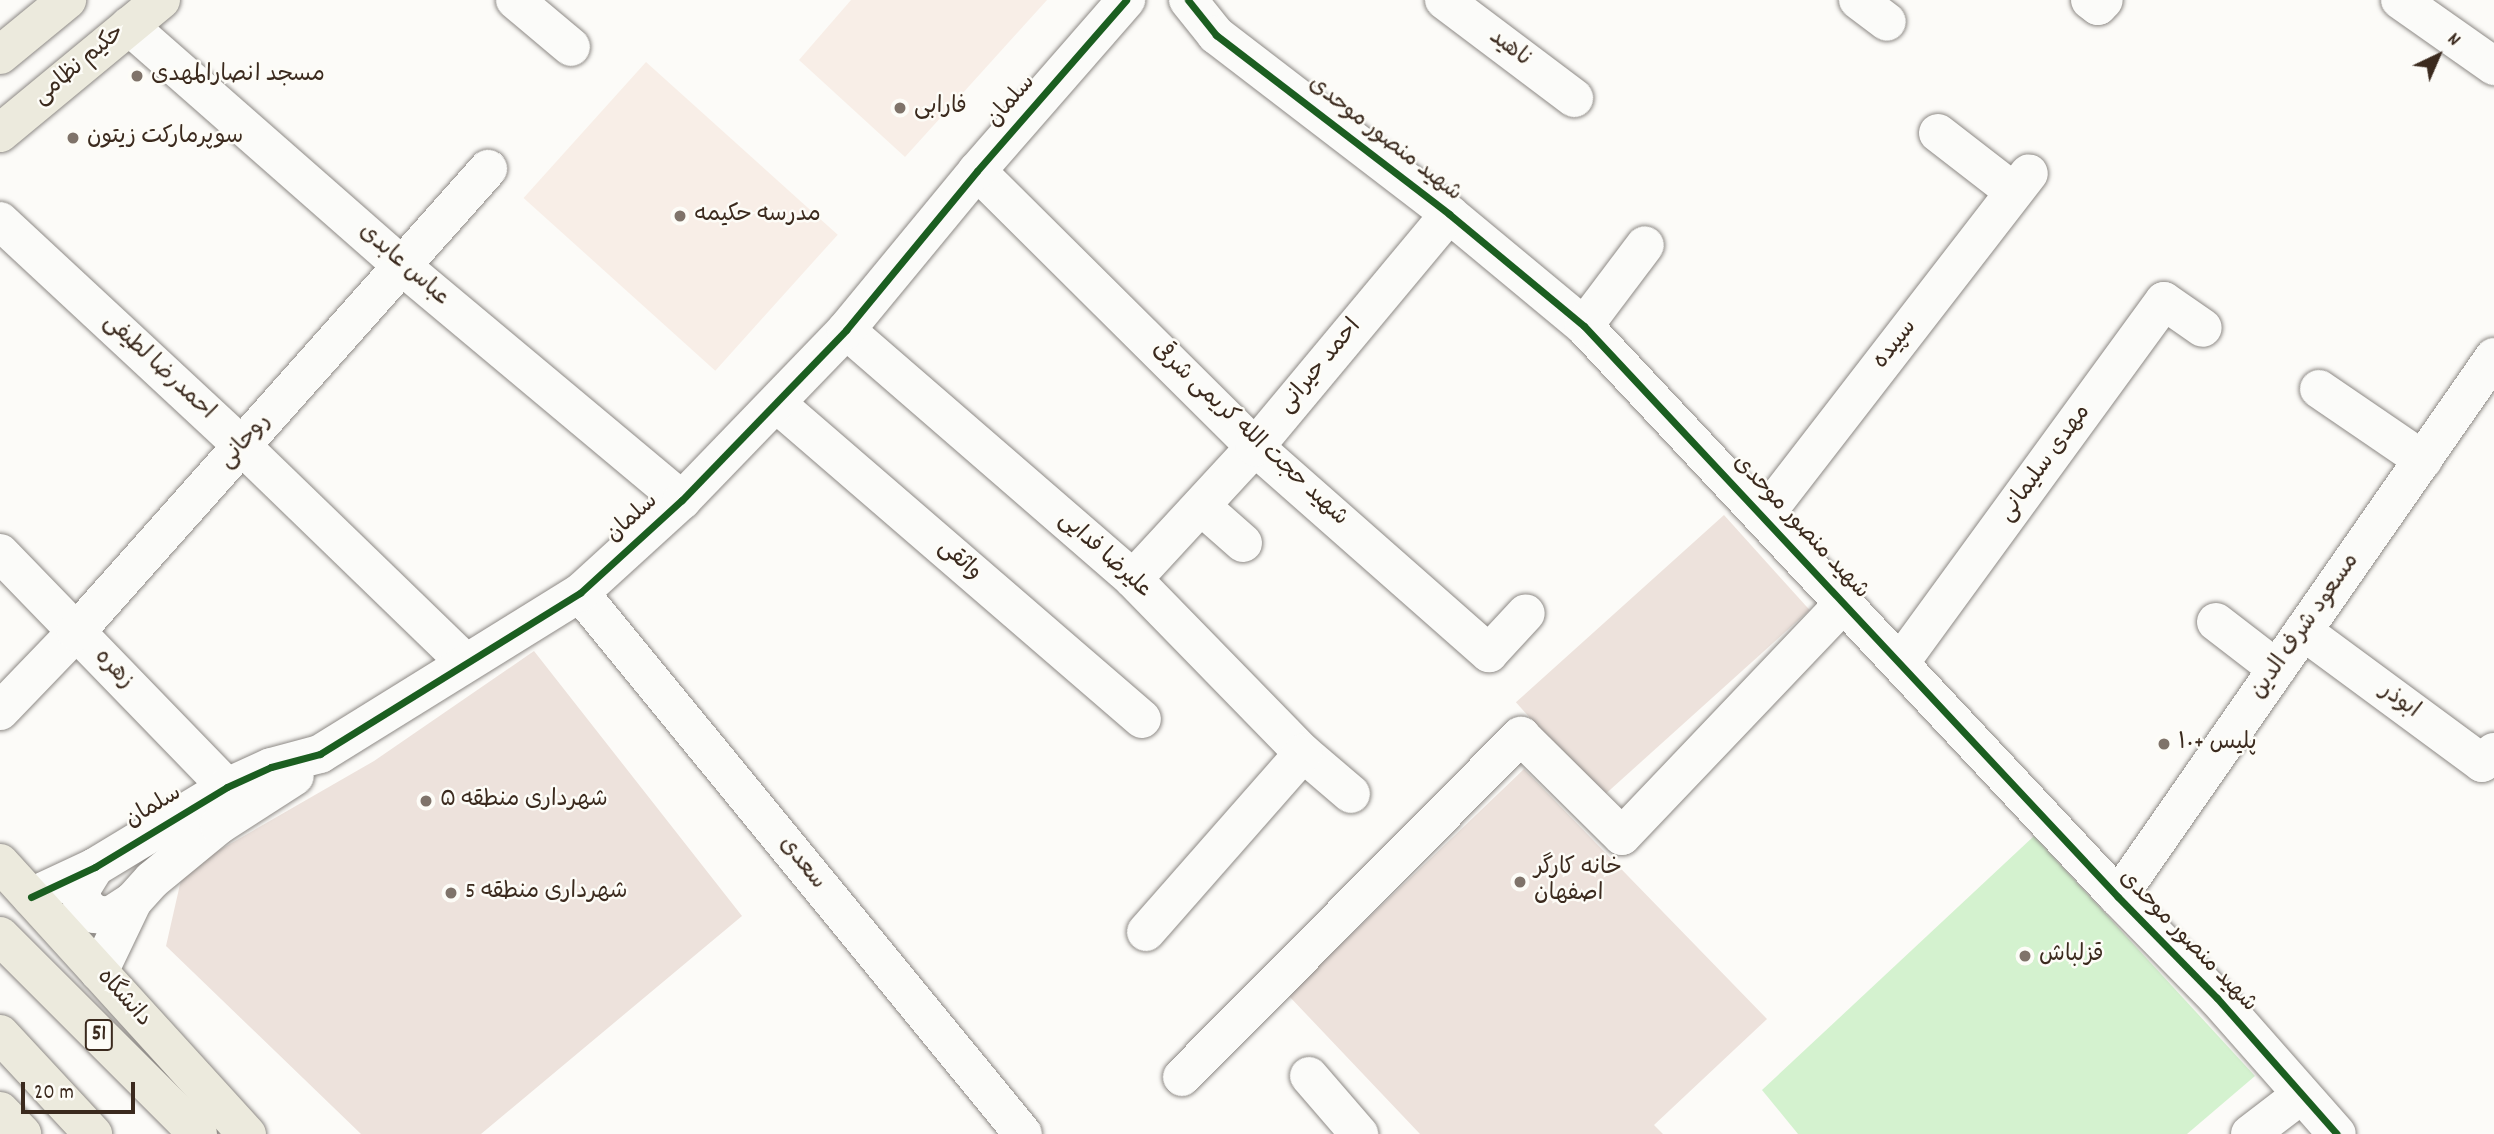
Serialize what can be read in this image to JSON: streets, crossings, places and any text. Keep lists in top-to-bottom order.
{
  "streets": {
    "main road": ["حکیم نظامی", "دانشگاه", "51"],
    "street": [
      "ناهید",
      "سلمان",
      "شهید منصور موحدی",
      "عباس عابدی",
      "سپیده",
      "احمد حیرانی",
      "احمدرضا لطیفی",
      "شهید حجت الله کریمی شرقی",
      "روحانی",
      "مهدی سلیمانی",
      "علیرضا فدایی",
      "واثقی",
      "مسعود شرف الدین",
      "زهره",
      "ابوذر",
      "سعدی"
    ]
  },
  "crossings": [
    ["حکیم نظامی", "عباس عابدی"],
    ["سلمان", "عباس عابدی"],
    ["سلمان", "احمدرضا لطیفی"],
    ["سلمان", "شهید حجت الله کریمی شرقی"],
    ["سلمان", "علیرضا فدایی"],
    ["سلمان", "واثقی"],
    ["سلمان", "زهره"],
    ["سلمان", "سعدی"],
    ["سلمان", "دانشگاه"],
    ["شهید منصور موحدی", "سپیده"],
    ["شهید منصور موحدی", "احمد حیرانی"],
    ["شهید منصور موحدی", "مهدی سلیمانی"],
    ["شهید منصور موحدی", "مسعود شرف الدین"],
    ["عباس عابدی", "روحانی"],
    ["احمد حیرانی", "شهید حجت الله کریمی شرقی"],
    ["احمد حیرانی", "علیرضا فدایی"],
    ["احمدرضا لطیفی", "روحانی"],
    ["روحانی", "زهره"],
    ["مسعود شرف الدین", "ابوذر"]
  ],
  "places": [
    "مسجد انصارالمهدی",
    "فارابی",
    "سوپرمارکت زیتون",
    "مدرسه حکیمه",
    "پلیس +۱۰",
    "شهرداری منطقه ۵",
    "خانه کارگر اصفهان",
    "شهرداری منطقه 5",
    "قزلباش"
  ],
  "scale_bar": "20 m",
  "north": "top right"
}
